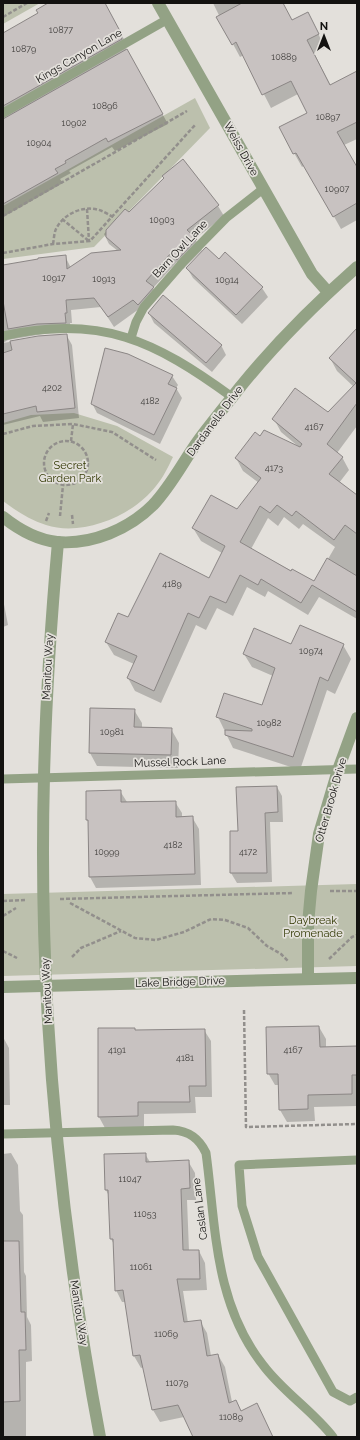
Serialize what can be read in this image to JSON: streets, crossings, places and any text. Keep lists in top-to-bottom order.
{
  "streets": {
    "street": [
      "Weiss Drive",
      "Dardanelle Drive",
      "Manitou Way",
      "Otter Brook Drive",
      "Lake Bridge Drive"
    ],
    "lane": [
      "Kings Canyon Lane",
      "Barn Owl Lane",
      "Mussel Rock Lane",
      "Caslan Lane"
    ]
  },
  "crossings": [
    ["Kings Canyon Lane", "Weiss Drive"],
    ["Weiss Drive", "Barn Owl Lane"],
    ["Weiss Drive", "Dardanelle Drive"],
    ["Dardanelle Drive", "Manitou Way"],
    ["Manitou Way", "Mussel Rock Lane"],
    ["Manitou Way", "Lake Bridge Drive"],
    ["Manitou Way", "Caslan Lane"],
    ["Mussel Rock Lane", "Otter Brook Drive"],
    ["Otter Brook Drive", "Lake Bridge Drive"]
  ],
  "parks": ["Secret Garden Park", "Daybreak Promenade"],
  "house_numbers": [
    "10877",
    "10879",
    "10889",
    "10896",
    "10897",
    "10902",
    "10904",
    "10907",
    "10903",
    "10917",
    "10913",
    "10914",
    "4202",
    "4182",
    "4167",
    "4173",
    "4189",
    "10974",
    "10982",
    "10981",
    "4182",
    "10999",
    "4172",
    "4191",
    "4167",
    "4181",
    "11047",
    "11053",
    "11061",
    "11069",
    "11079",
    "11089"
  ],
  "north": "top"
}
